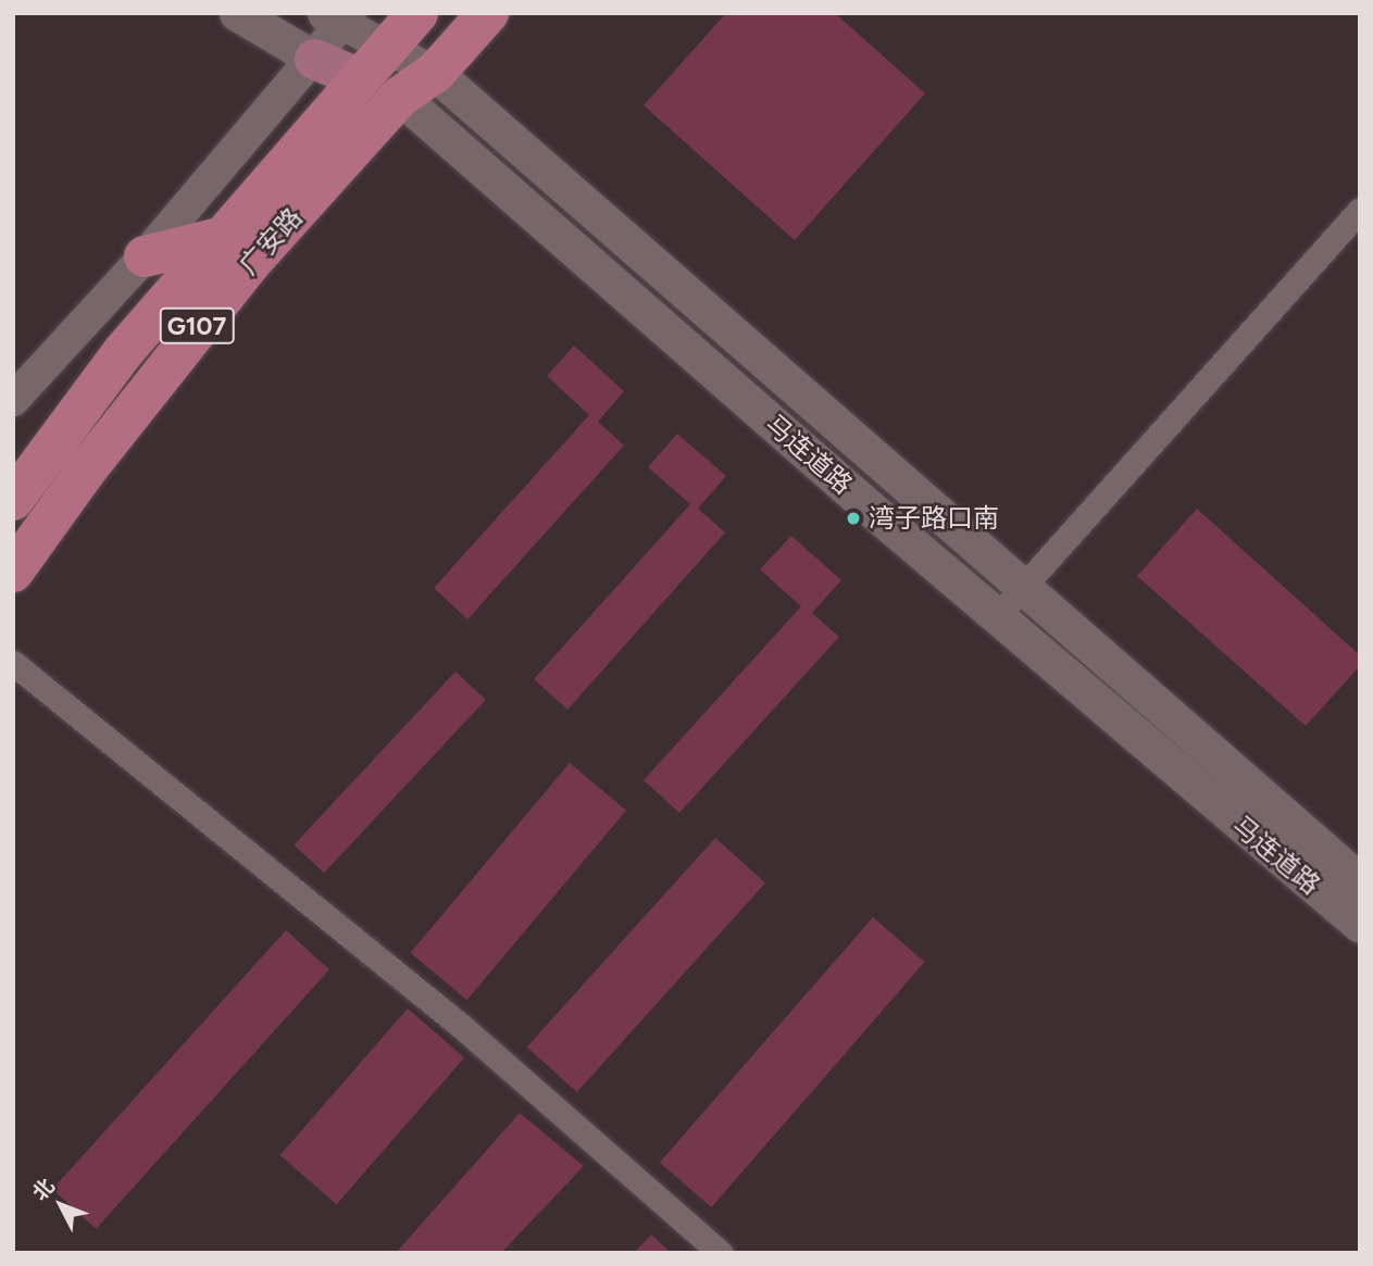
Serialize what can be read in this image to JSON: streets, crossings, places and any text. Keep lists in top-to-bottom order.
{
  "streets": {
    "highway": ["广安路", "G107"],
    "main road": ["马连道路"]
  },
  "crossings": [
    ["广安路", "G107"],
    ["广安路", "马连道路"]
  ],
  "places": ["湾子路口南"],
  "north": "top left"
}
